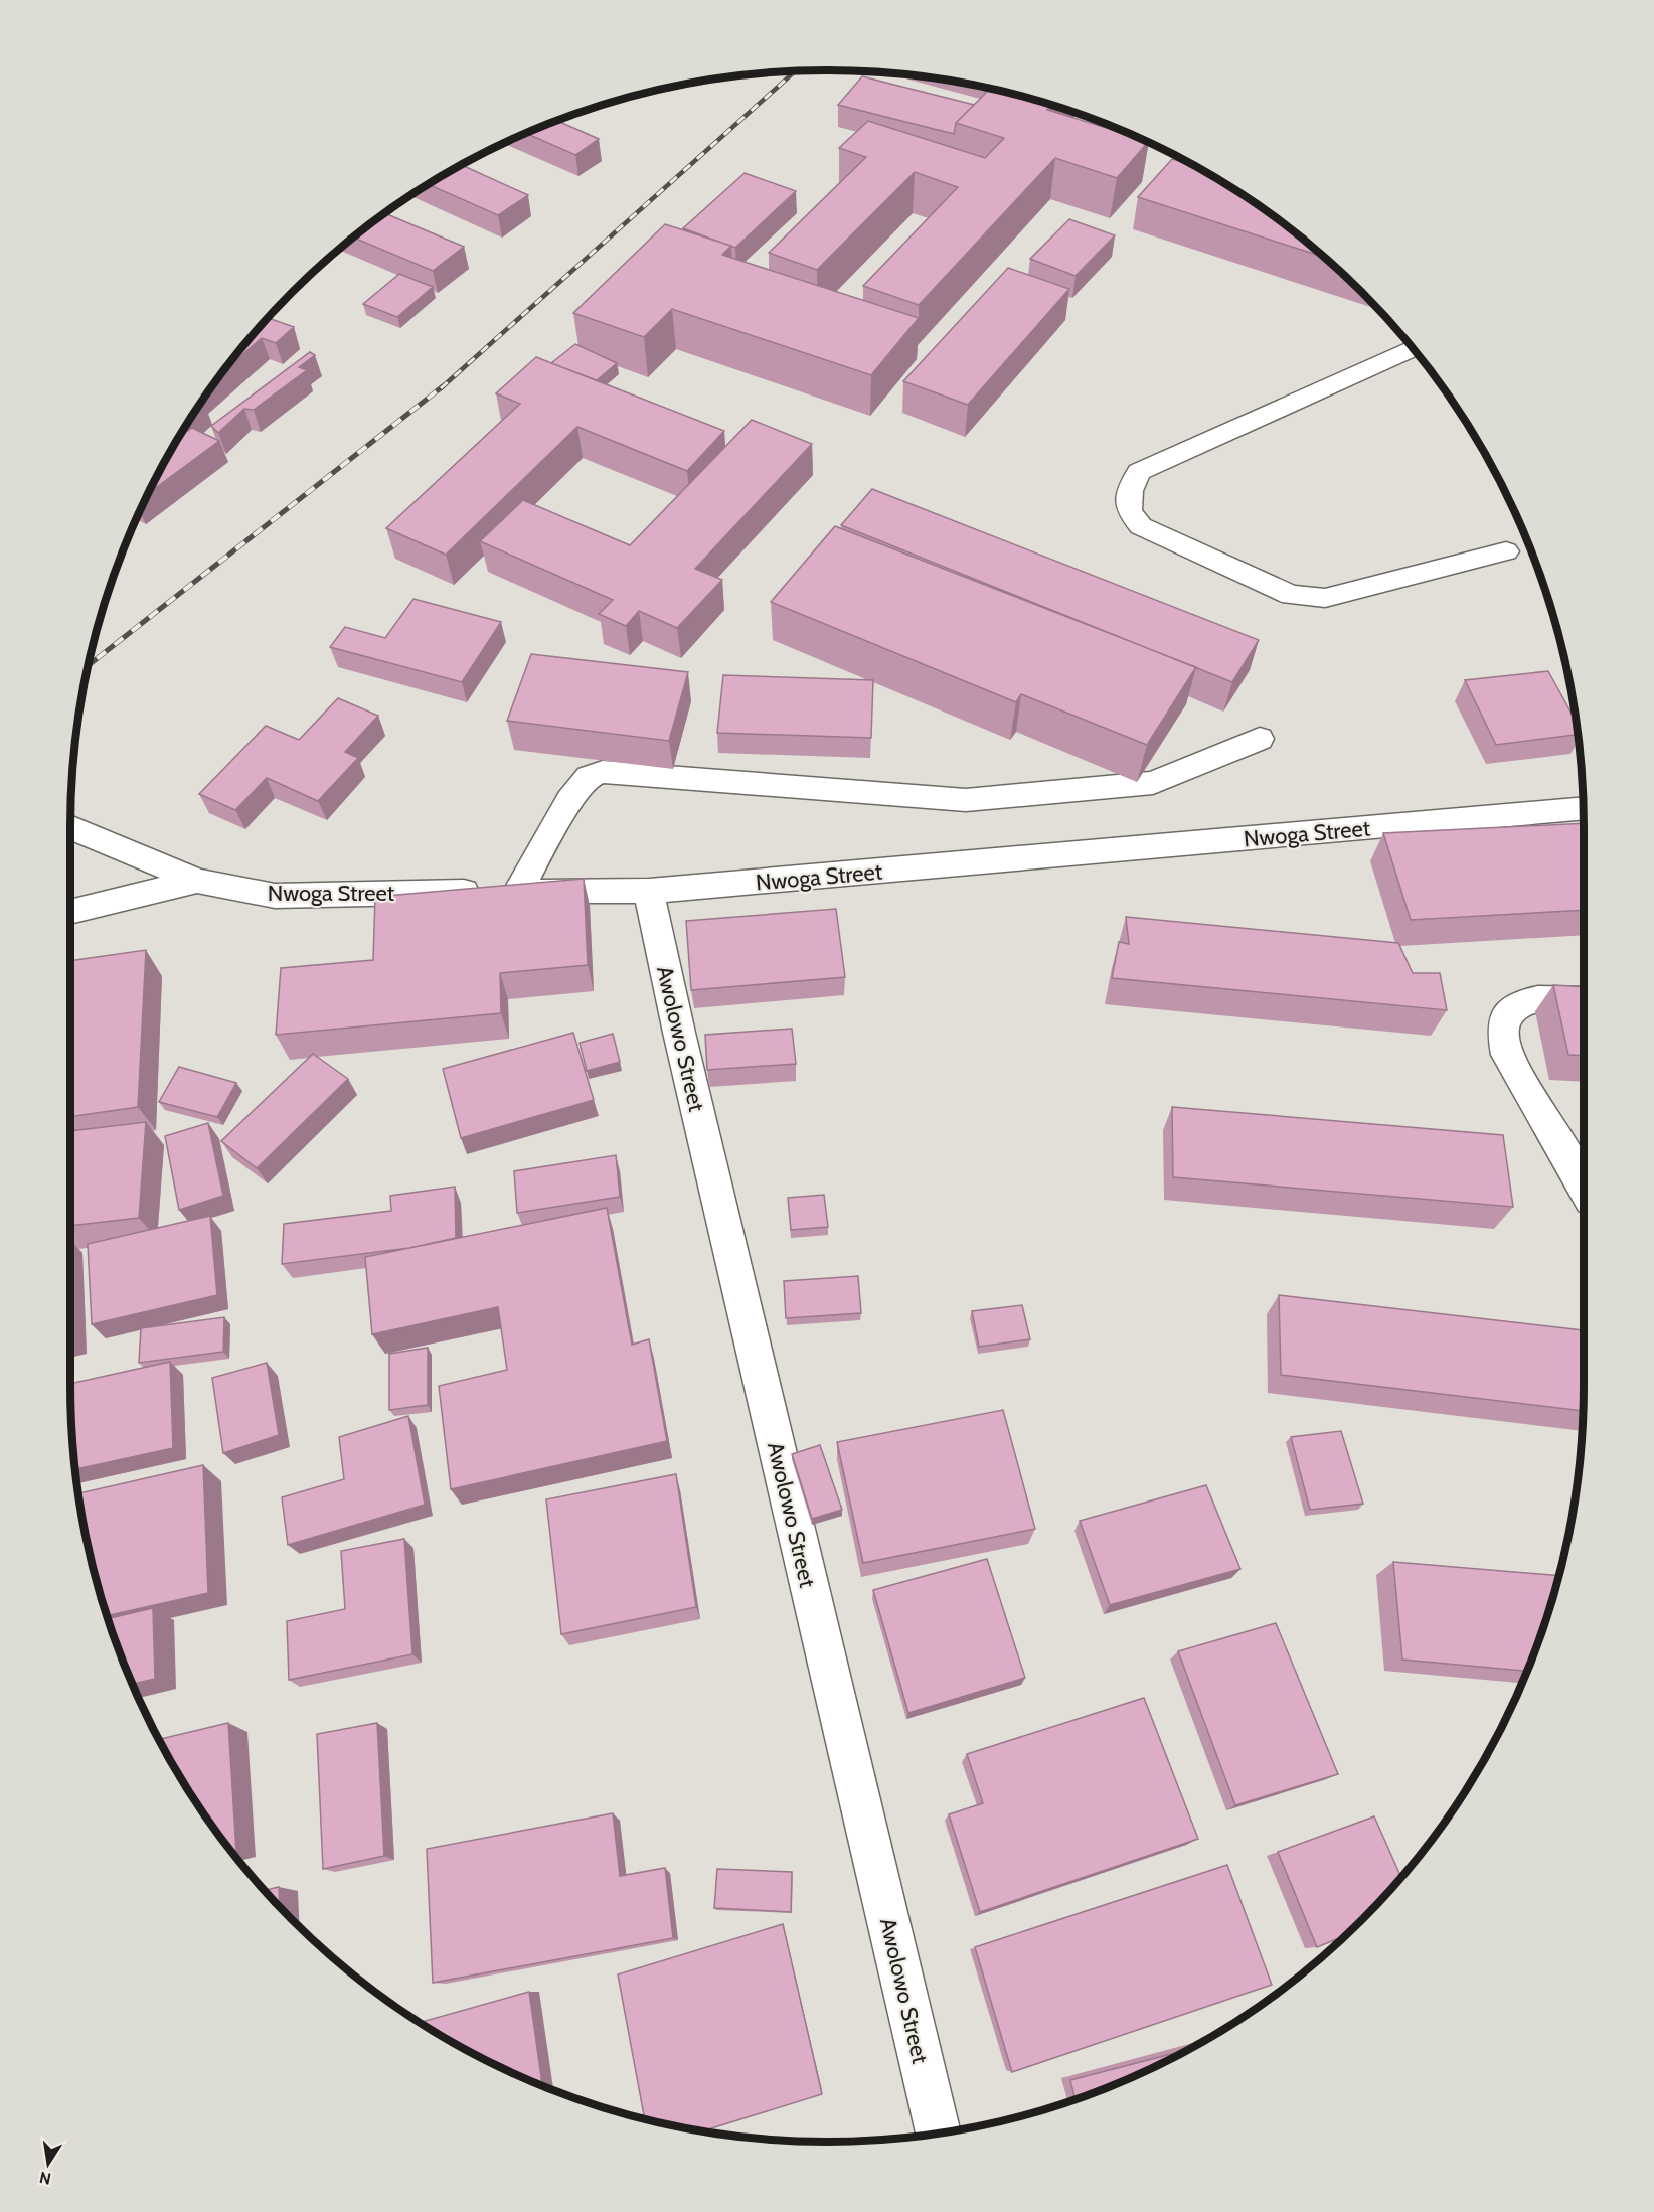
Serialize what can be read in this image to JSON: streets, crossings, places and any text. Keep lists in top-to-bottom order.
{
  "streets": {
    "street": ["Nwoga Street", "Awolowo Street"]
  },
  "crossings": [
    ["Nwoga Street", "Awolowo Street"]
  ],
  "north": "bottom"
}
